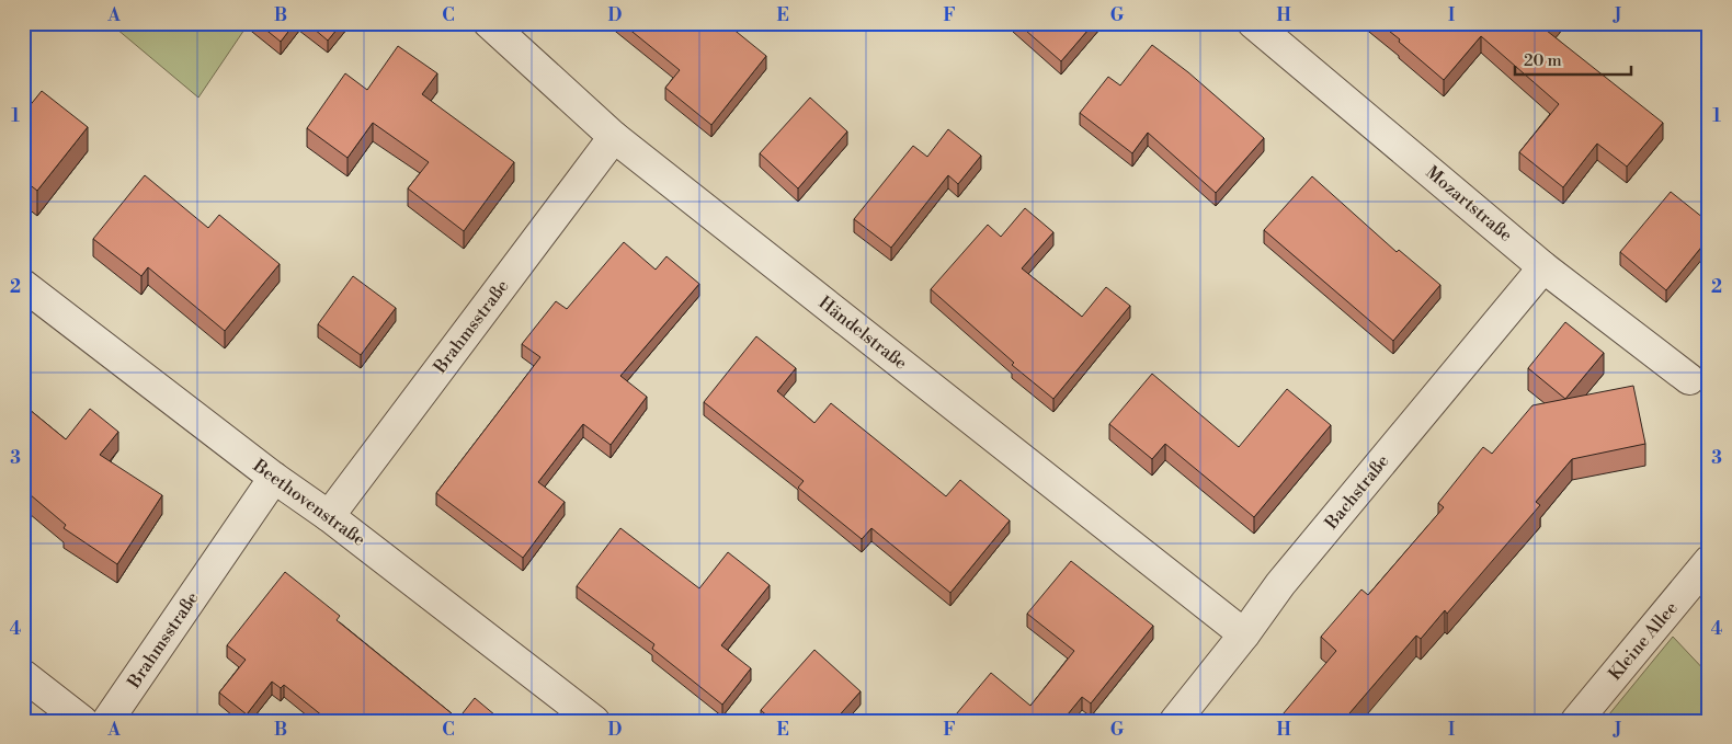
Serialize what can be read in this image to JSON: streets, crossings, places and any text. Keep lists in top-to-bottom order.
{
  "streets": {
    "street": [
      "Mozartstraße",
      "Brahmsstraße",
      "Händelstraße",
      "Bachstraße",
      "Beethovenstraße",
      "Kleine Allee"
    ]
  },
  "crossings": [
    ["Mozartstraße", "Bachstraße"],
    ["Brahmsstraße", "Händelstraße"],
    ["Brahmsstraße", "Beethovenstraße"],
    ["Händelstraße", "Bachstraße"]
  ],
  "scale_bar": "20 m",
  "grid": {
    "columns": [
      "A",
      "B",
      "C",
      "D",
      "E",
      "F",
      "G",
      "H",
      "I",
      "J"
    ],
    "rows": [
      "1",
      "2",
      "3",
      "4"
    ]
  }
}
